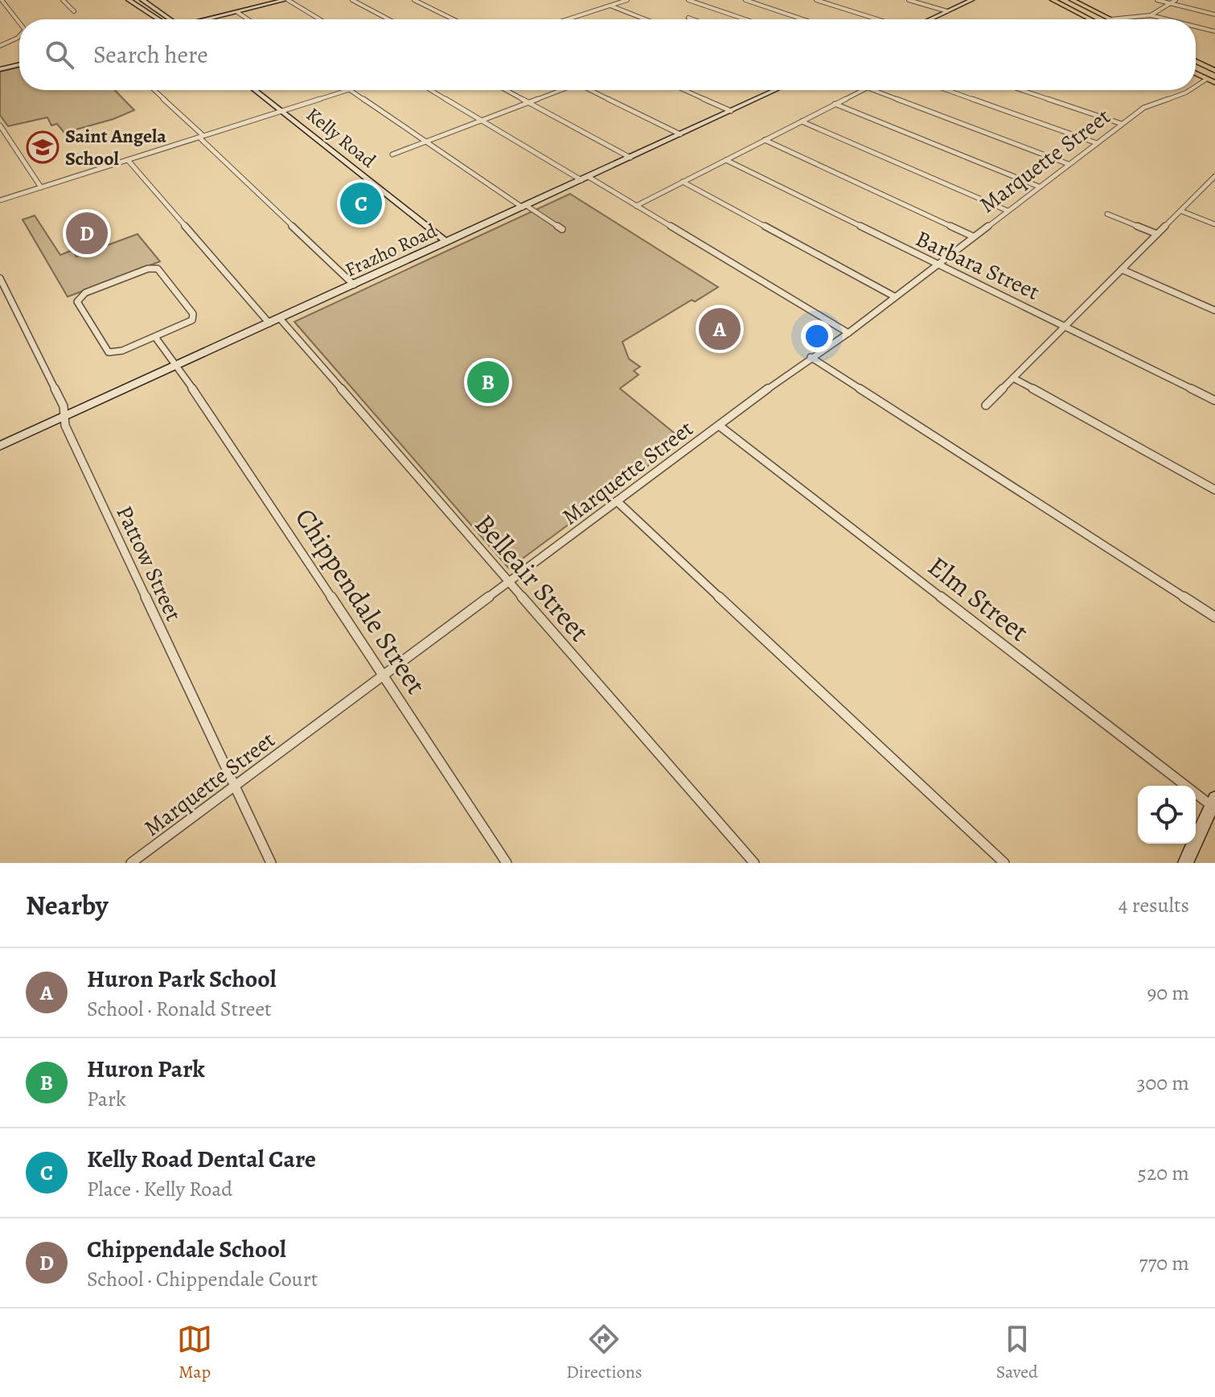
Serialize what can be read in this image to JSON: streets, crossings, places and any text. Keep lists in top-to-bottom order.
{
  "streets": {
    "street": [
      "Kelly Road",
      "Marquette Street",
      "Frazho Road",
      "Barbara Street",
      "Pattow Street",
      "Belleair Street",
      "Elm Street",
      "Chippendale Street"
    ]
  },
  "crossings": [
    ["Kelly Road", "Frazho Road"],
    ["Marquette Street", "Barbara Street"],
    ["Marquette Street", "Pattow Street"],
    ["Marquette Street", "Belleair Street"],
    ["Marquette Street", "Elm Street"],
    ["Marquette Street", "Chippendale Street"],
    ["Frazho Road", "Pattow Street"],
    ["Frazho Road", "Belleair Street"],
    ["Frazho Road", "Chippendale Street"]
  ],
  "places": {
    "school or university": ["Saint Angela School"]
  },
  "page": {
    "search": "Search here",
    "pins": [
      "C",
      "D",
      "A",
      "B"
    ],
    "heading": ["Nearby", "4 results"],
    "list": [
      {
        "mark": "A",
        "name": "Huron Park School",
        "note": "School · Ronald Street",
        "value": "90 m"
      },
      {
        "mark": "B",
        "name": "Huron Park",
        "note": "Park",
        "value": "300 m"
      },
      {
        "mark": "C",
        "name": "Kelly Road Dental Care",
        "note": "Place · Kelly Road",
        "value": "520 m"
      },
      {
        "mark": "D",
        "name": "Chippendale School",
        "note": "School · Chippendale Court",
        "value": "770 m"
      }
    ],
    "nav": ["Map", "Directions", "Saved"]
  }
}
